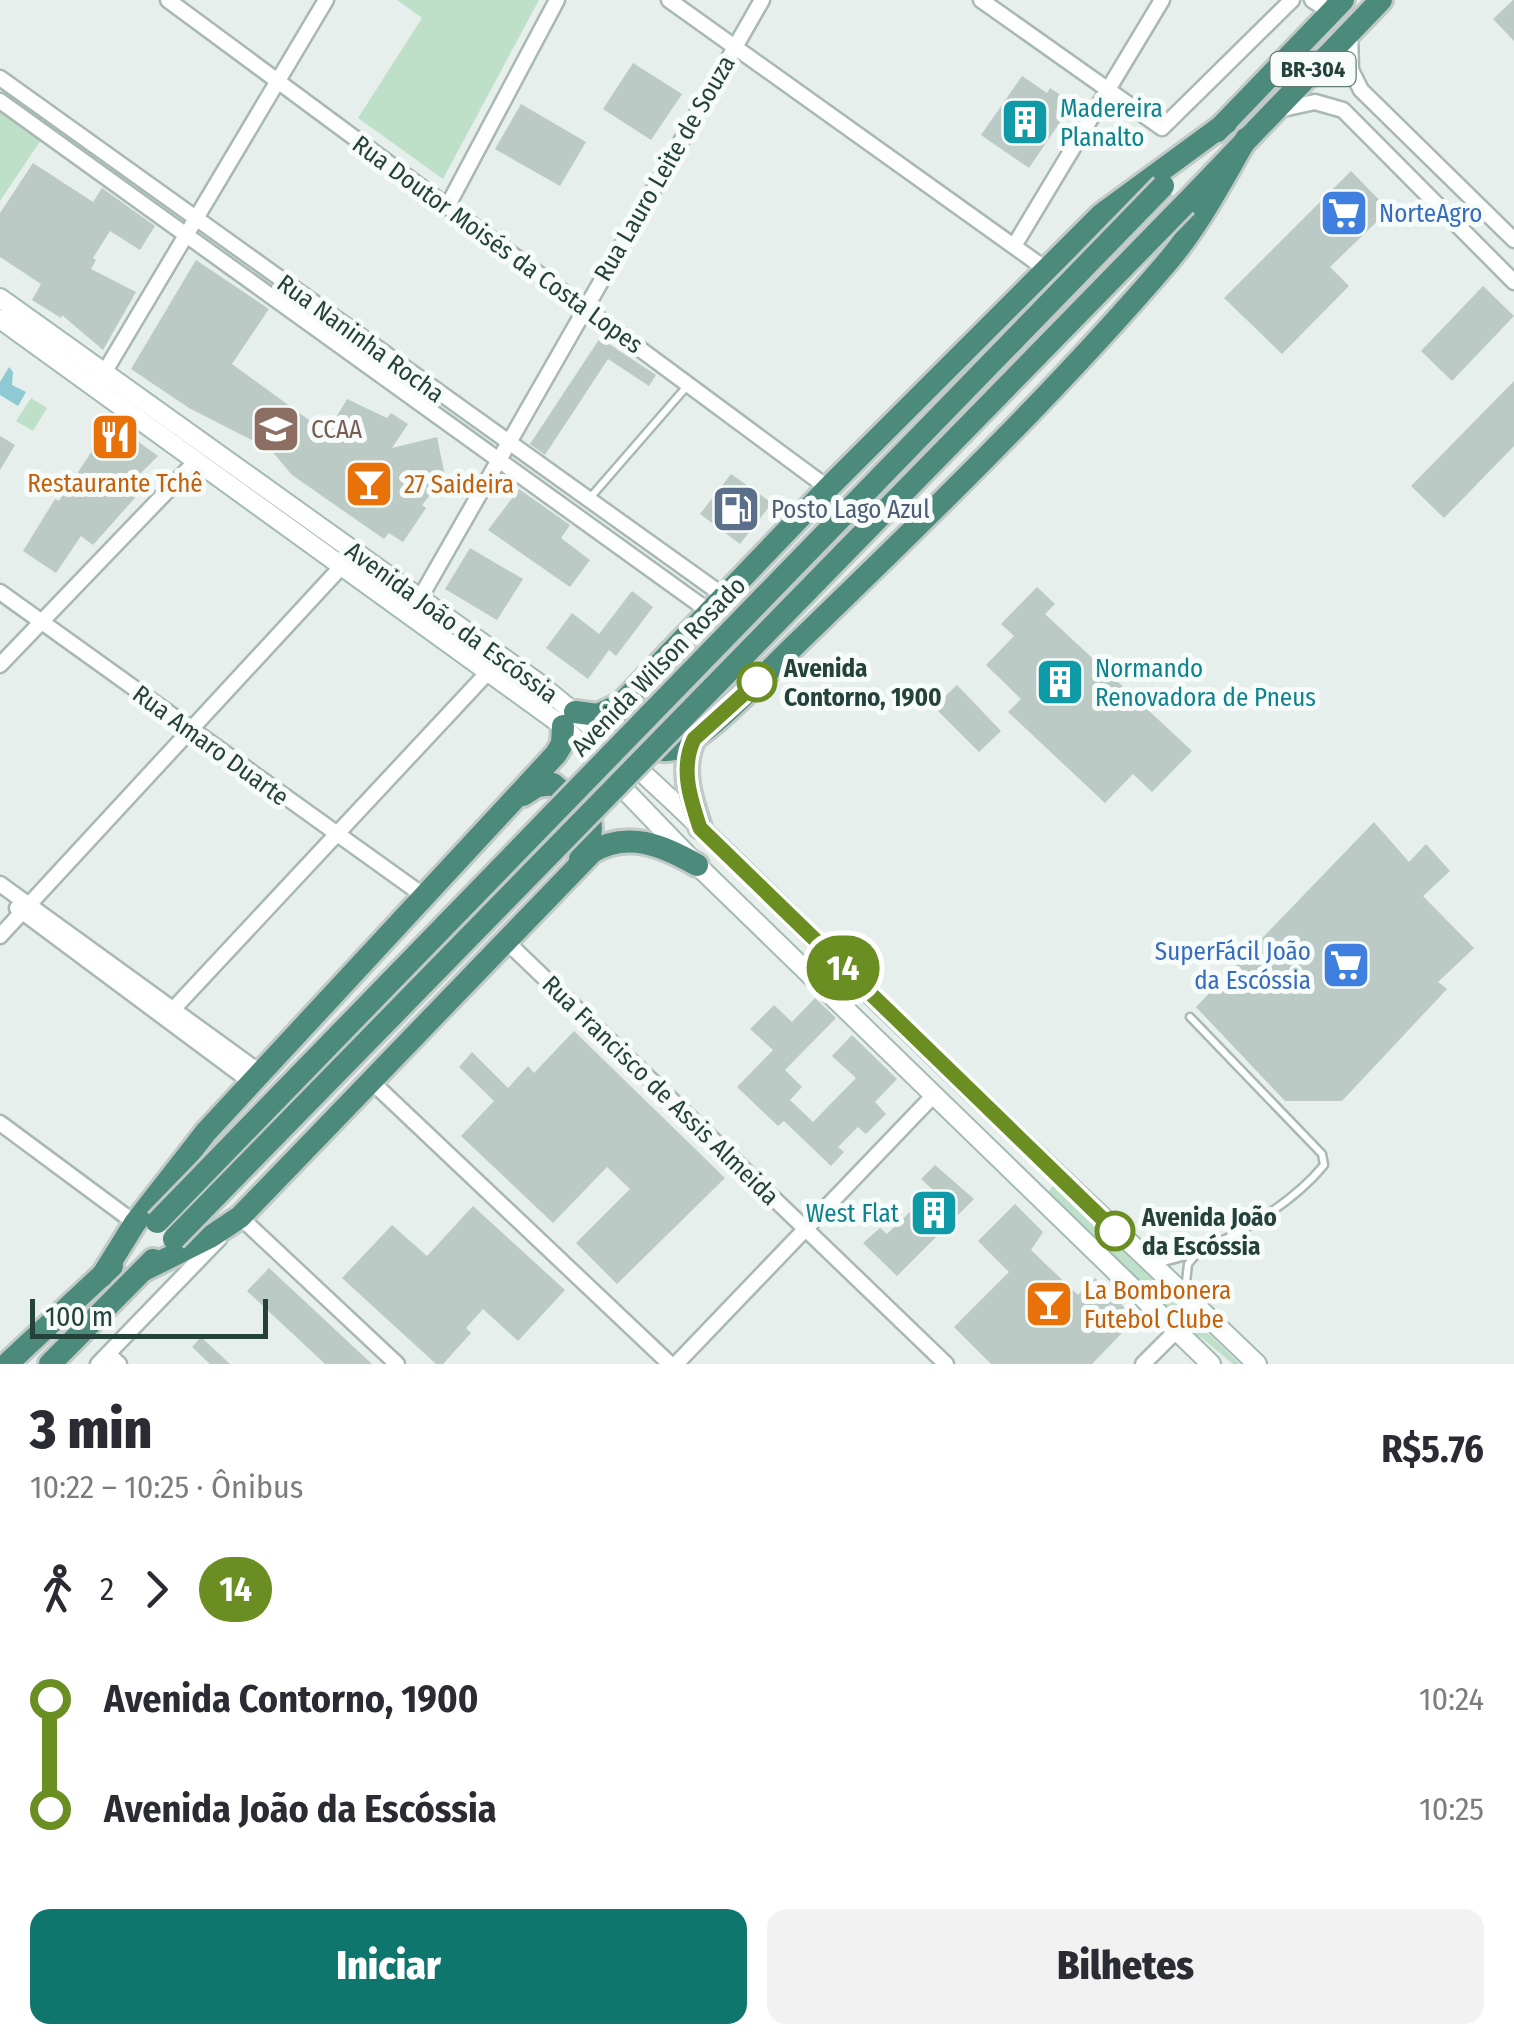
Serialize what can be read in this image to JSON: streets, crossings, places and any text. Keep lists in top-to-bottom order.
{
  "streets": {
    "highway": ["BR-304", "Avenida Wilson Rosado"],
    "main road": ["Avenida João da Escóssia"],
    "street": [
      "Rua Lauro Leite de Souza",
      "Rua Doutor Moisés da Costa Lopes",
      "Rua Naninha Rocha",
      "Rua Amaro Duarte",
      "Rua Francisco de Assis Almeida"
    ]
  },
  "crossings": [
    ["Rua Lauro Leite de Souza", "Rua Doutor Moisés da Costa Lopes"],
    ["Rua Lauro Leite de Souza", "Rua Naninha Rocha"],
    ["Rua Lauro Leite de Souza", "Avenida João da Escóssia"]
  ],
  "places": {
    "building": ["Madereira Planalto", "Normando Renovadora de Pneus", "West Flat"],
    "supermarket": ["NorteAgro", "SuperFácil João da Escóssia"],
    "school or university": ["CCAA"],
    "restaurant": ["Restaurante Tchê"],
    "bar": ["27 Saideira", "La Bombonera Futebol Clube"],
    "fuel station": ["Posto Lago Azul"],
    "other": ["Avenida Contorno, 1900", "Avenida João da Escóssia"]
  },
  "lines": ["bus line 14"],
  "scale_bar": "100 m",
  "page": {
    "on_map": "14",
    "scale": "100 m",
    "heading": ["3 min", "10:22 – 10:25 · Ônibus", "R$5.76"],
    "legs": ["2", "14"],
    "list": [
      {
        "name": "Avenida Contorno, 1900",
        "value": "10:24"
      },
      {
        "name": "Avenida João da Escóssia",
        "value": "10:25"
      }
    ],
    "buttons": ["Iniciar", "Bilhetes"]
  }
}
